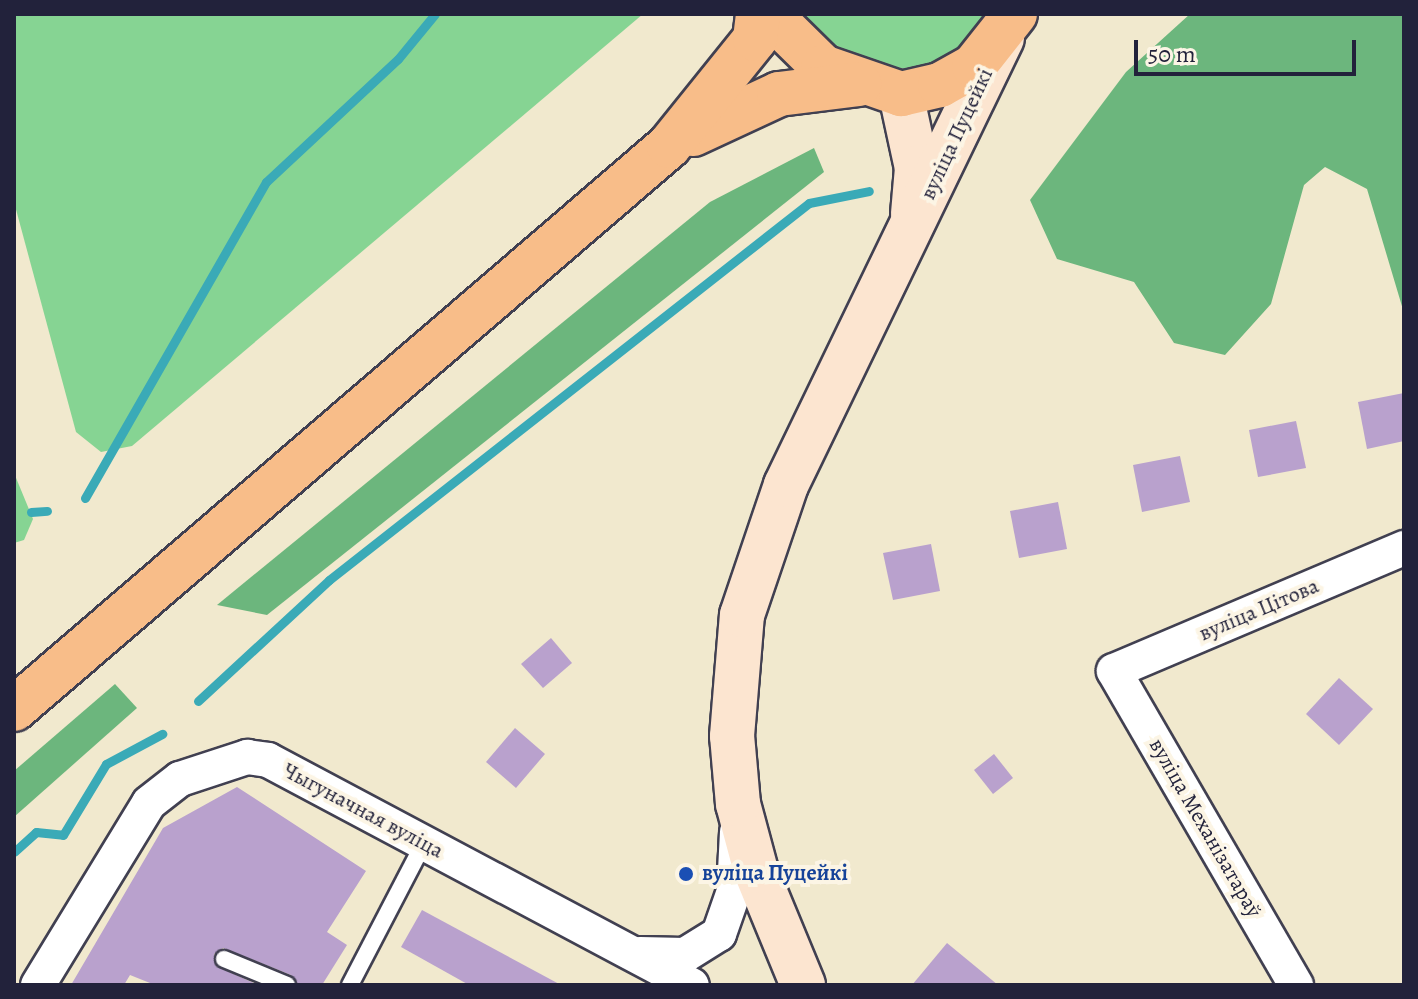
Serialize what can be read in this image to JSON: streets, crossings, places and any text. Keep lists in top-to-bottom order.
{
  "streets": {
    "main road": ["вуліца Пуцейкі"],
    "street": ["вуліца Цітова", "Чыгуначная вуліца", "вуліца Механізатараў"]
  },
  "crossings": [
    ["вуліца Цітова", "вуліца Механізатараў"]
  ],
  "places": ["вуліца Пуцейкі"],
  "scale_bar": "50 m"
}
